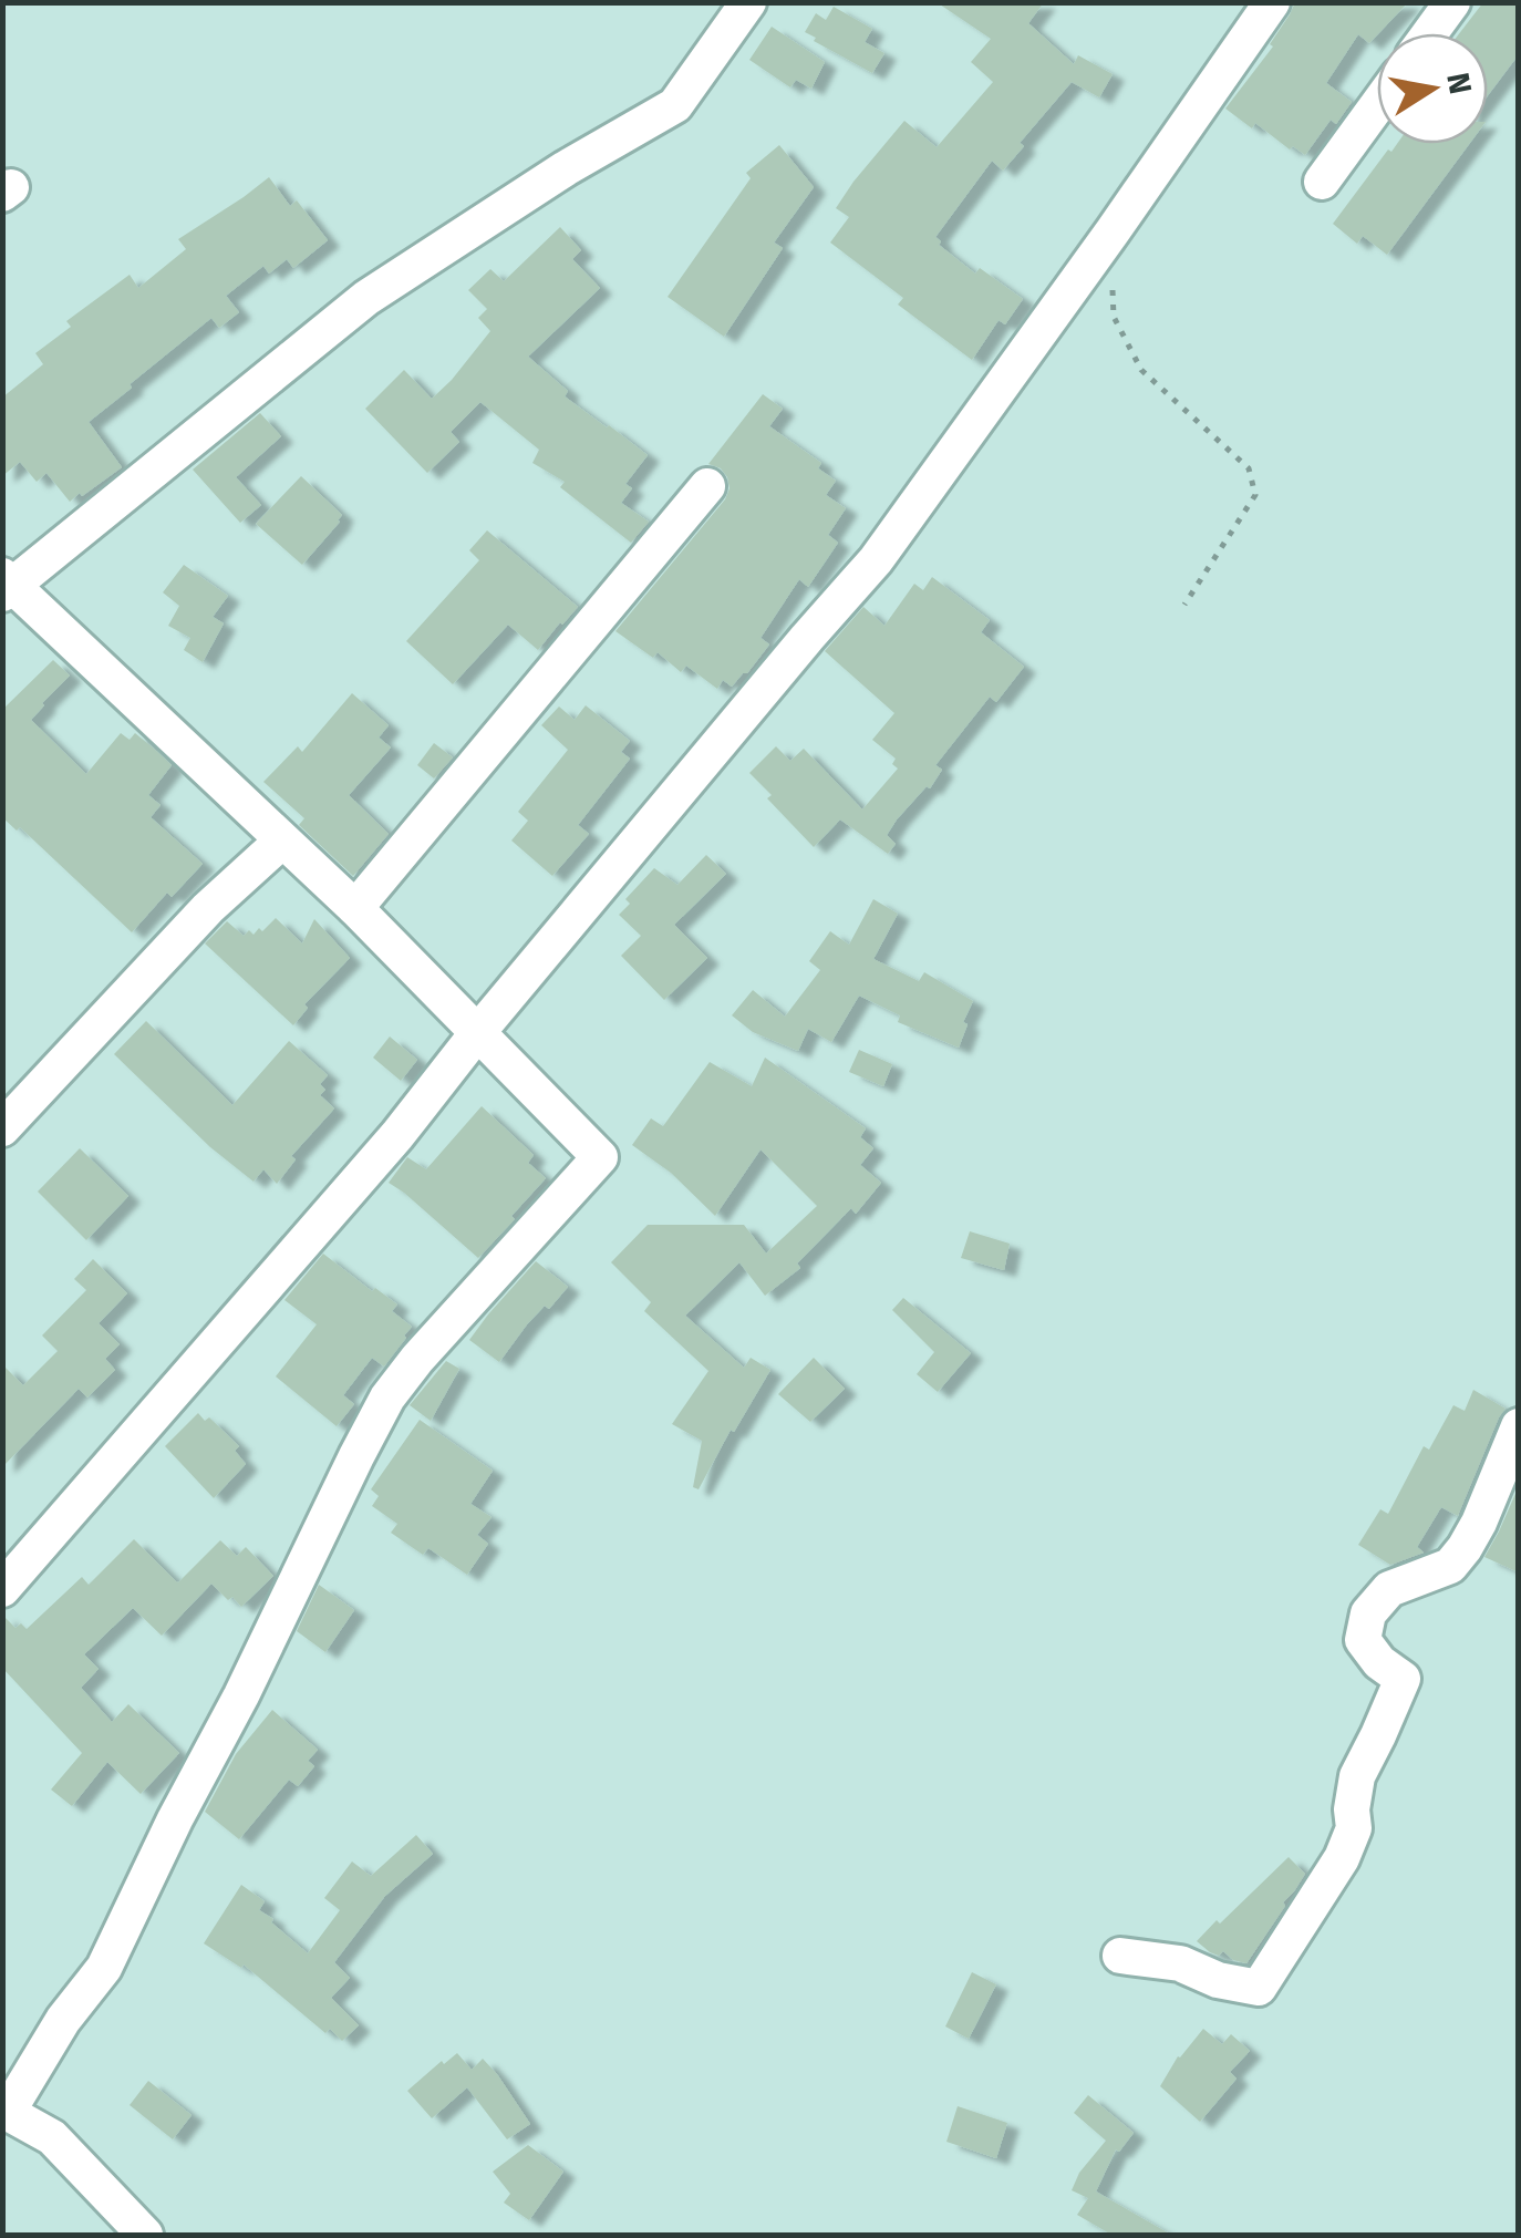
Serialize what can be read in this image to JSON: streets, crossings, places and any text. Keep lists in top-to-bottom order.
{
  "north": "right"
}
